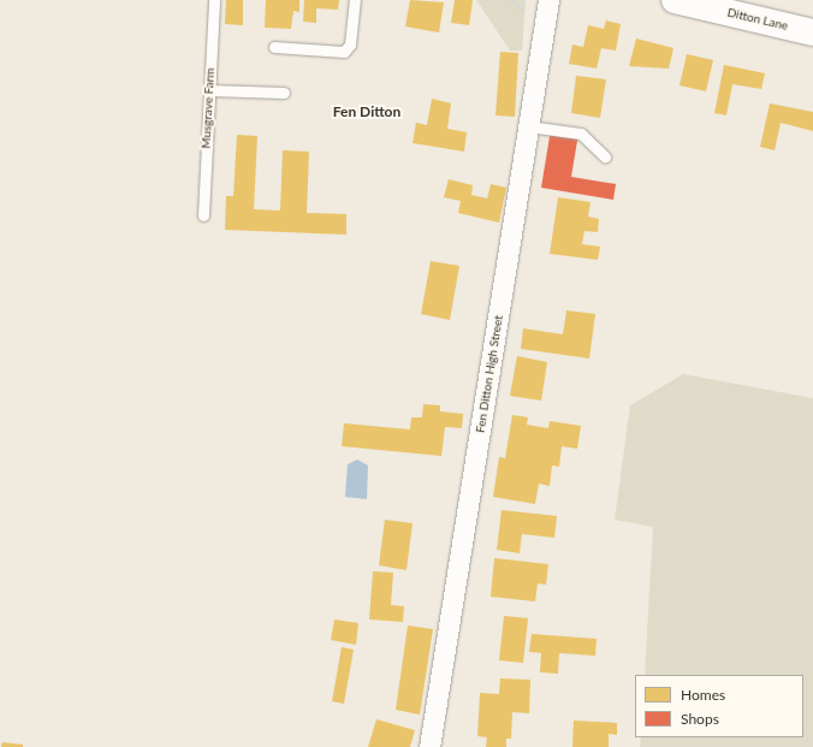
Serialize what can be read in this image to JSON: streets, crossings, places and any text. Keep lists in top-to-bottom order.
{
  "streets": {
    "main road": ["Ditton Lane"],
    "street": ["Fen Ditton High Street"],
    "lane": ["Musgrave Farm"]
  },
  "districts": ["Fen Ditton"],
  "legend": ["Homes", "Shops"]
}
